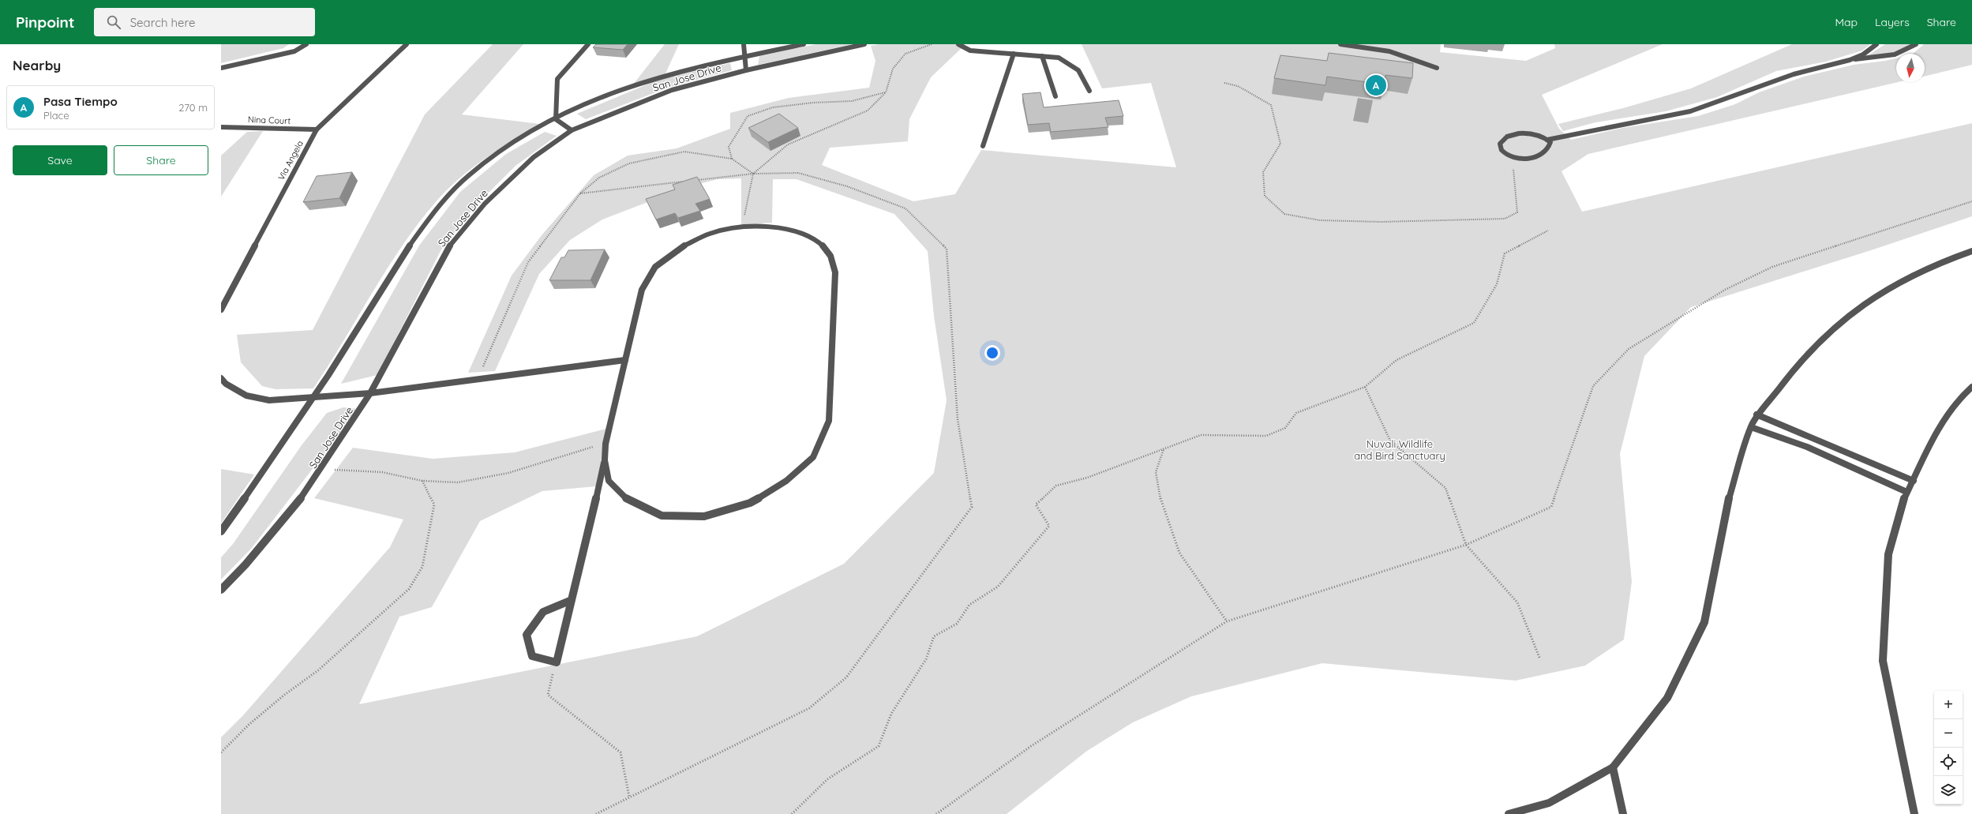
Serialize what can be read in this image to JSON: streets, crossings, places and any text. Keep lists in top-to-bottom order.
{
  "streets": {
    "street": ["San Jose Drive", "Nina Court", "Via Angela"]
  },
  "crossings": [
    ["Nina Court", "Via Angela"]
  ],
  "parks": ["Nuvali Wildlife and Bird Sanctuary"],
  "north": "bottom",
  "page": {
    "header": "Pinpoint",
    "search": "Search here",
    "nav": ["Map", "Layers", "Share"],
    "heading": "Nearby",
    "pins": "A",
    "list": [
      {
        "mark": "A",
        "name": "Pasa Tiempo",
        "note": "Place",
        "value": "270 m"
      }
    ],
    "buttons": ["Save", "Share"],
    "map_buttons": ["+", "−"]
  }
}
